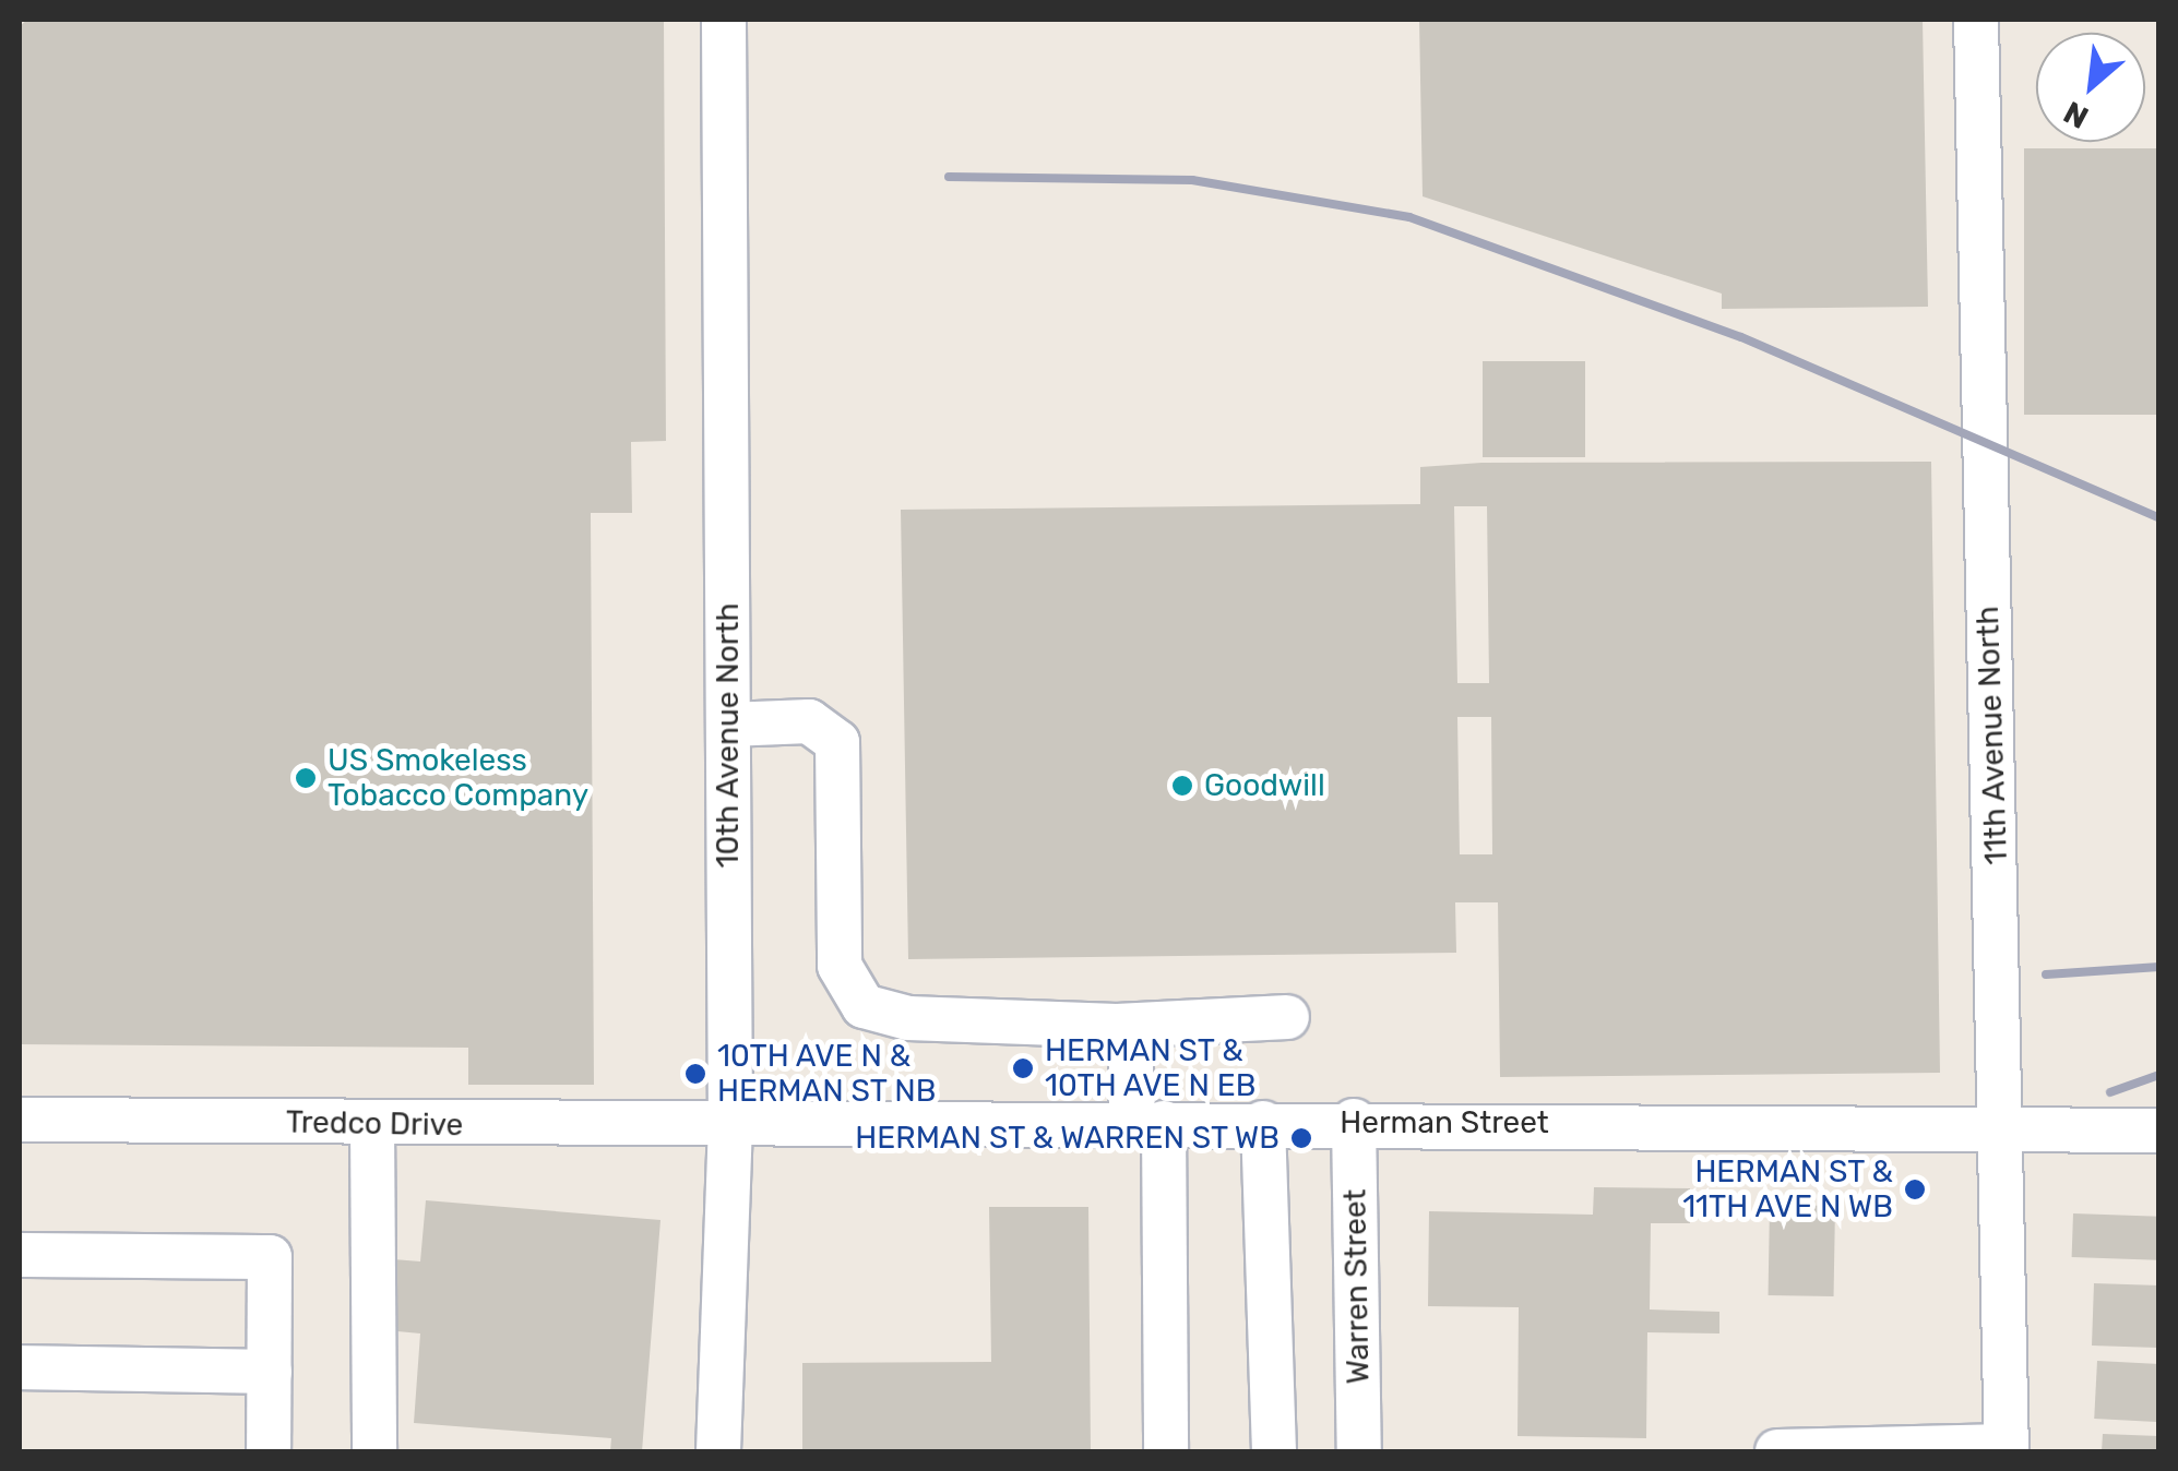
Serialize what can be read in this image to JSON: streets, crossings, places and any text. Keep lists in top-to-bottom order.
{
  "streets": {
    "street": [
      "10th Avenue North",
      "11th Avenue North",
      "Herman Street",
      "Tredco Drive",
      "Warren Street"
    ]
  },
  "crossings": [
    ["10th Avenue North", "Herman Street"],
    ["10th Avenue North", "Tredco Drive"],
    ["11th Avenue North", "Herman Street"],
    ["Herman Street", "Tredco Drive"],
    ["Herman Street", "Warren Street"]
  ],
  "places": [
    "US Smokeless Tobacco Company",
    "Goodwill",
    "HERMAN ST & 10TH AVE N EB",
    "10TH AVE N & HERMAN ST NB",
    "HERMAN ST & WARREN ST WB",
    "HERMAN ST & 11TH AVE N WB"
  ],
  "north": "bottom left"
}
